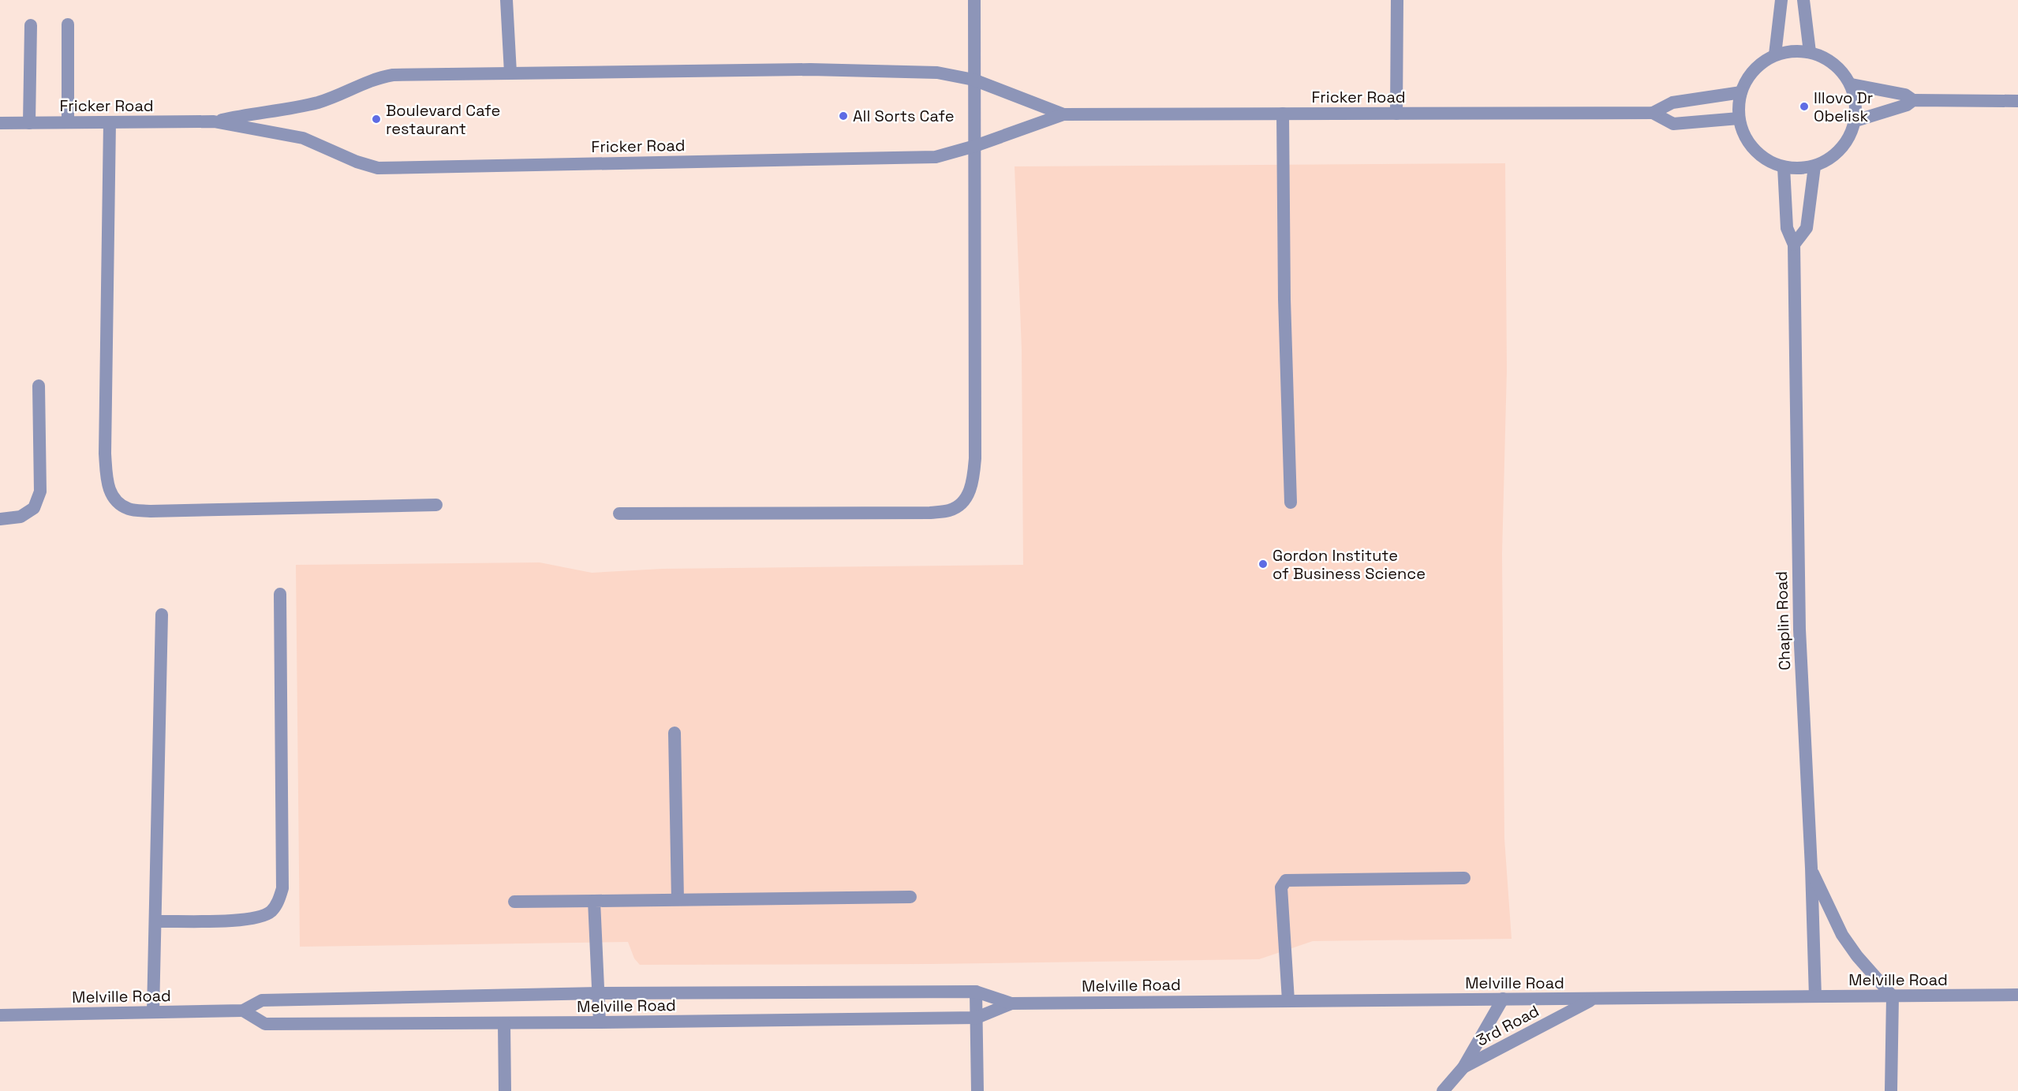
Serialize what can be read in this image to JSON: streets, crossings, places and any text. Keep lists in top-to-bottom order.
{
  "streets": {
    "street": [
      "Fricker Road",
      "Chaplin Road",
      "Melville Road",
      "3rd Road"
    ]
  },
  "crossings": [
    ["Fricker Road", "Chaplin Road"],
    ["Chaplin Road", "Melville Road"],
    ["Melville Road", "3rd Road"]
  ],
  "places": [
    "Illovo Dr Obelisk",
    "All Sorts Cafe",
    "Boulevard Cafe restaurant",
    "Gordon Institute of Business Science"
  ]
}
